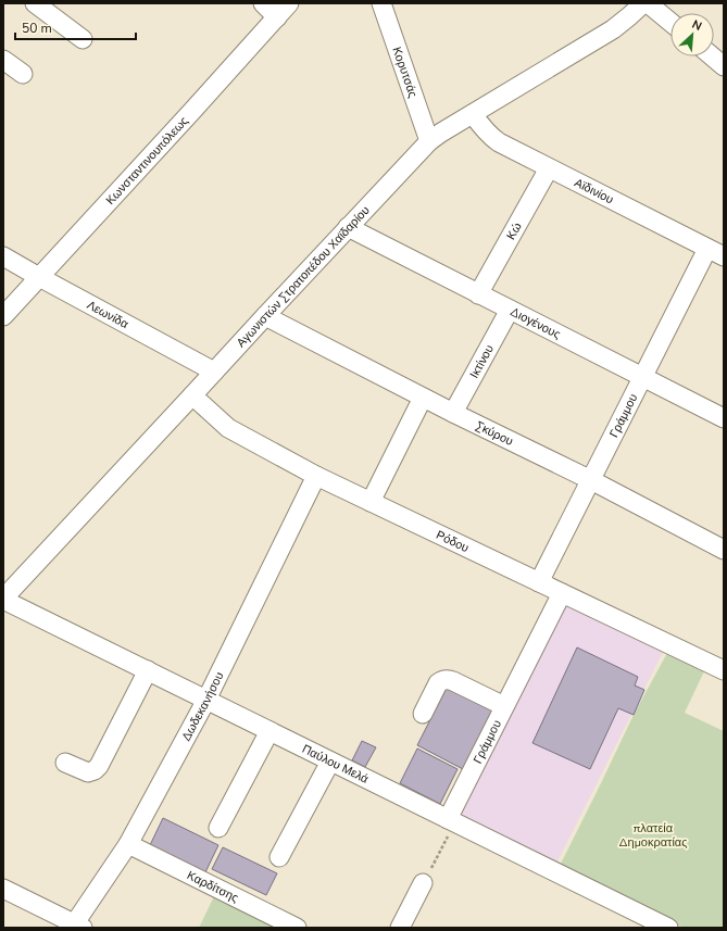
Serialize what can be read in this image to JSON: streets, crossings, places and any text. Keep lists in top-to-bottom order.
{
  "streets": {
    "street": [
      "Κορυτσάς",
      "Κωνσταντινουπόλεως",
      "Αϊδινίου",
      "Κώ",
      "Αγωνιστών Στρατοπέδου Χαϊδαρίου",
      "Λεωνίδα",
      "Διογένους",
      "Ικτίνου",
      "Γράμμου",
      "Σκύρου",
      "Ρόδου",
      "Δωδεκανήσου",
      "Παύλου Μελά",
      "Καρδίτσης"
    ]
  },
  "crossings": [
    ["Κορυτσάς", "Αγωνιστών Στρατοπέδου Χαϊδαρίου"],
    ["Κωνσταντινουπόλεως", "Λεωνίδα"],
    ["Αϊδινίου", "Κώ"],
    ["Αϊδινίου", "Αγωνιστών Στρατοπέδου Χαϊδαρίου"],
    ["Αϊδινίου", "Γράμμου"],
    ["Κώ", "Διογένους"],
    ["Αγωνιστών Στρατοπέδου Χαϊδαρίου", "Λεωνίδα"],
    ["Αγωνιστών Στρατοπέδου Χαϊδαρίου", "Διογένους"],
    ["Αγωνιστών Στρατοπέδου Χαϊδαρίου", "Σκύρου"],
    ["Αγωνιστών Στρατοπέδου Χαϊδαρίου", "Ρόδου"],
    ["Αγωνιστών Στρατοπέδου Χαϊδαρίου", "Παύλου Μελά"],
    ["Διογένους", "Ικτίνου"],
    ["Διογένους", "Γράμμου"],
    ["Ικτίνου", "Σκύρου"],
    ["Γράμμου", "Σκύρου"],
    ["Γράμμου", "Ρόδου"],
    ["Γράμμου", "Παύλου Μελά"],
    ["Ρόδου", "Δωδεκανήσου"],
    ["Δωδεκανήσου", "Παύλου Μελά"],
    ["Δωδεκανήσου", "Καρδίτσης"]
  ],
  "parks": ["πλατεία Δημοκρατίας"],
  "scale_bar": "50 m",
  "north": "top right"
}
